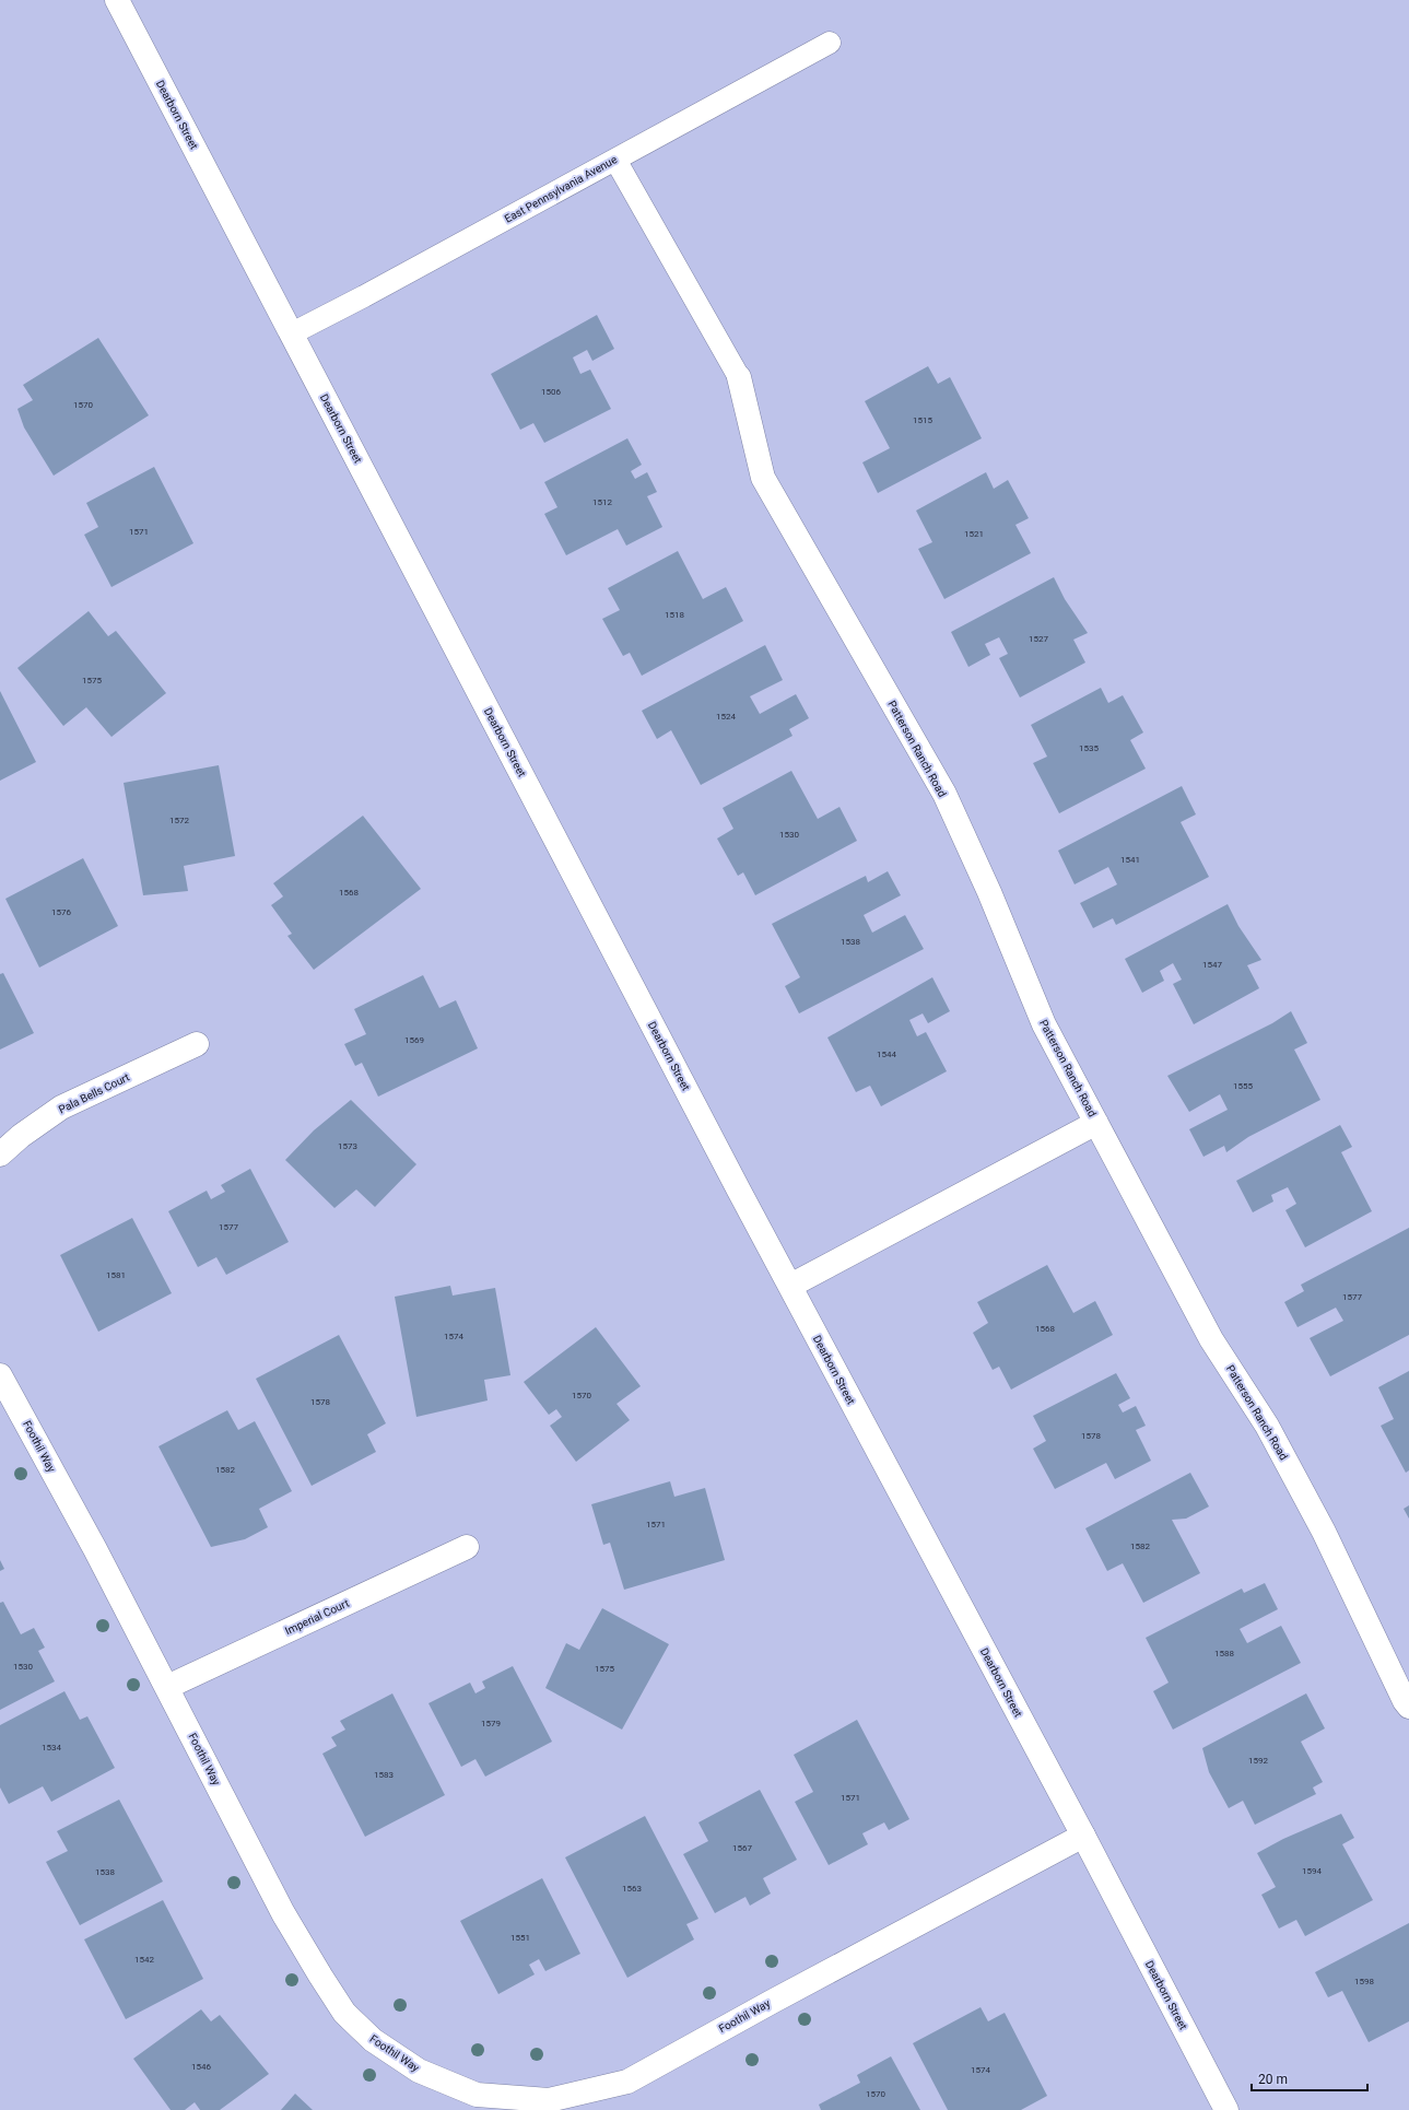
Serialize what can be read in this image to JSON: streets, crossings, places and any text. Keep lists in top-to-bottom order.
{
  "streets": {
    "street": [
      "Dearborn Street",
      "Patterson Ranch Road",
      "Pala Bells Court",
      "Foothil Way",
      "Imperial Court"
    ],
    "lane": ["East Pennsylvania Avenue"]
  },
  "crossings": [
    ["Dearborn Street", "East Pennsylvania Avenue"],
    ["Dearborn Street", "Patterson Ranch Road"],
    ["Dearborn Street", "Foothil Way"],
    ["Foothil Way", "Imperial Court"]
  ],
  "house_numbers": [
    "1506",
    "1570",
    "1515",
    "1512",
    "1571",
    "1521",
    "1518",
    "1527",
    "1575",
    "1524",
    "1535",
    "1572",
    "1530",
    "1541",
    "1568",
    "1576",
    "1538",
    "1547",
    "1569",
    "1544",
    "1555",
    "1573",
    "1577",
    "1581",
    "1577",
    "1568",
    "1574",
    "1570",
    "1578",
    "1578",
    "1582",
    "1571",
    "1582",
    "1588",
    "1530",
    "1575",
    "1579",
    "1534",
    "1592",
    "1583",
    "1571",
    "1567",
    "1594",
    "1538",
    "1563",
    "1551",
    "1542",
    "1598",
    "1546",
    "1574",
    "1570"
  ],
  "scale_bar": "20 m"
}
